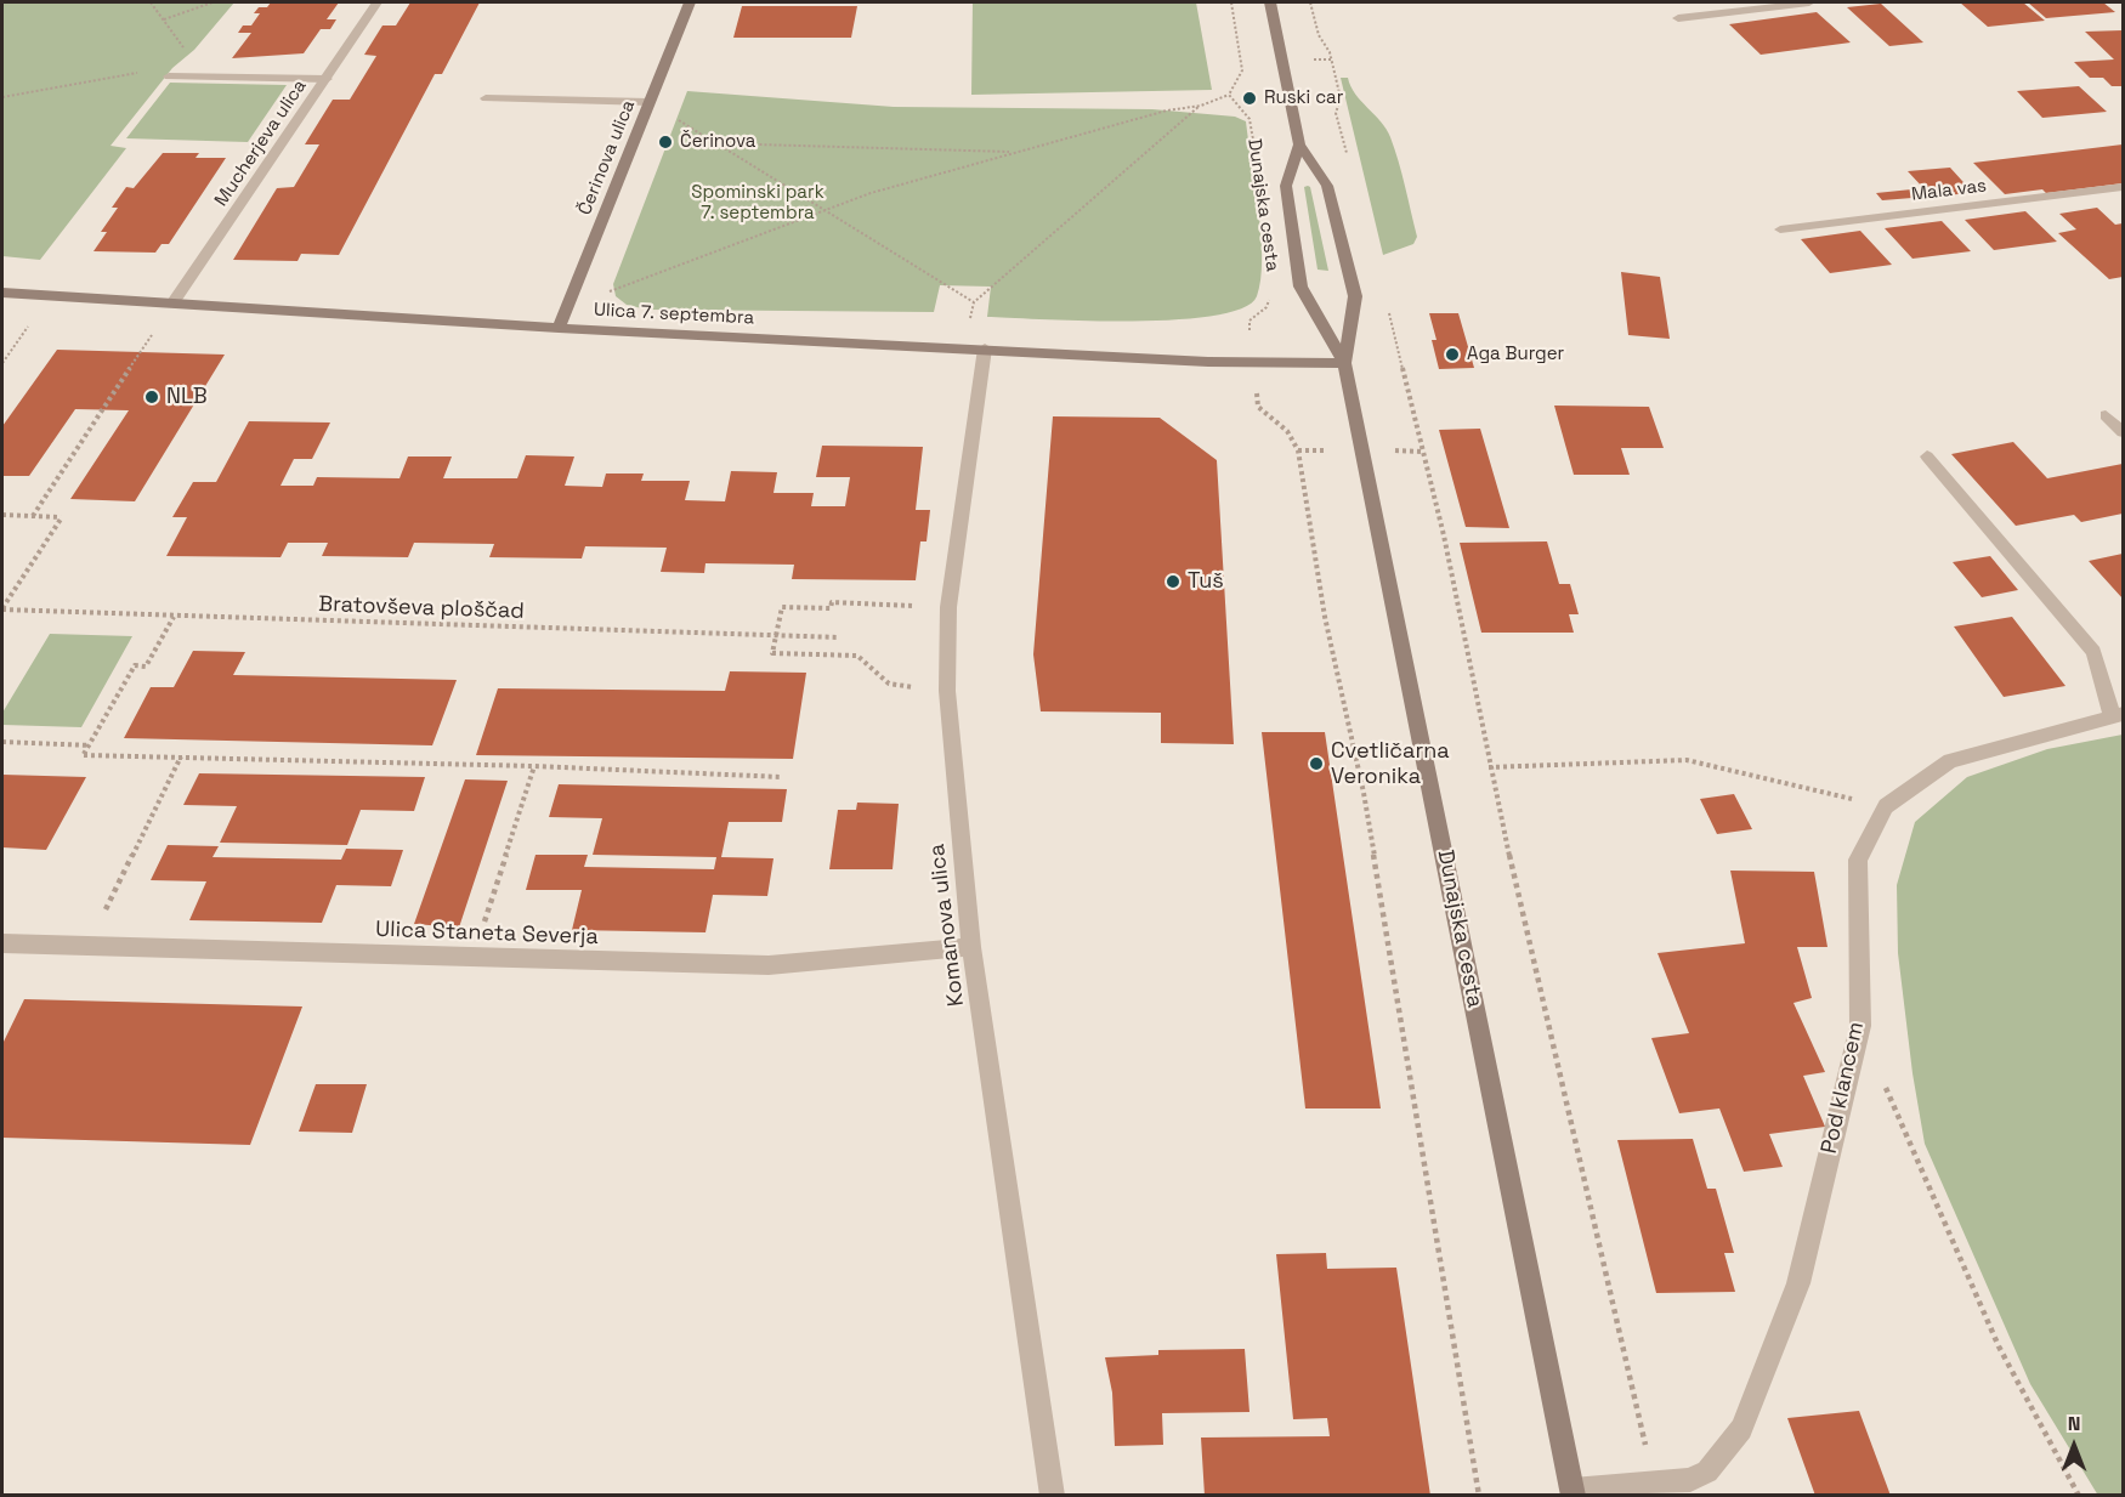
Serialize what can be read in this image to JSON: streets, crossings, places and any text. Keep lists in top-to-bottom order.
{
  "streets": {
    "street": [
      "Mucherjeva ulica",
      "Čerinova ulica",
      "Mala vas",
      "Dunajska cesta",
      "Ulica 7. septembra",
      "Komanova ulica",
      "Ulica Staneta Severja",
      "Pod klancem"
    ],
    "path": ["Bratovševa ploščad"]
  },
  "crossings": [
    ["Mucherjeva ulica", "Ulica 7. septembra"],
    ["Čerinova ulica", "Ulica 7. septembra"],
    ["Dunajska cesta", "Ulica 7. septembra"],
    ["Dunajska cesta", "Pod klancem"],
    ["Ulica 7. septembra", "Komanova ulica"],
    ["Komanova ulica", "Ulica Staneta Severja"]
  ],
  "parks": ["Spominski park 7. septembra"],
  "places": [
    "Ruski car",
    "Čerinova",
    "Aga Burger",
    "NLB",
    "Tuš",
    "Cvetličarna Veronika"
  ],
  "north": "top"
}
